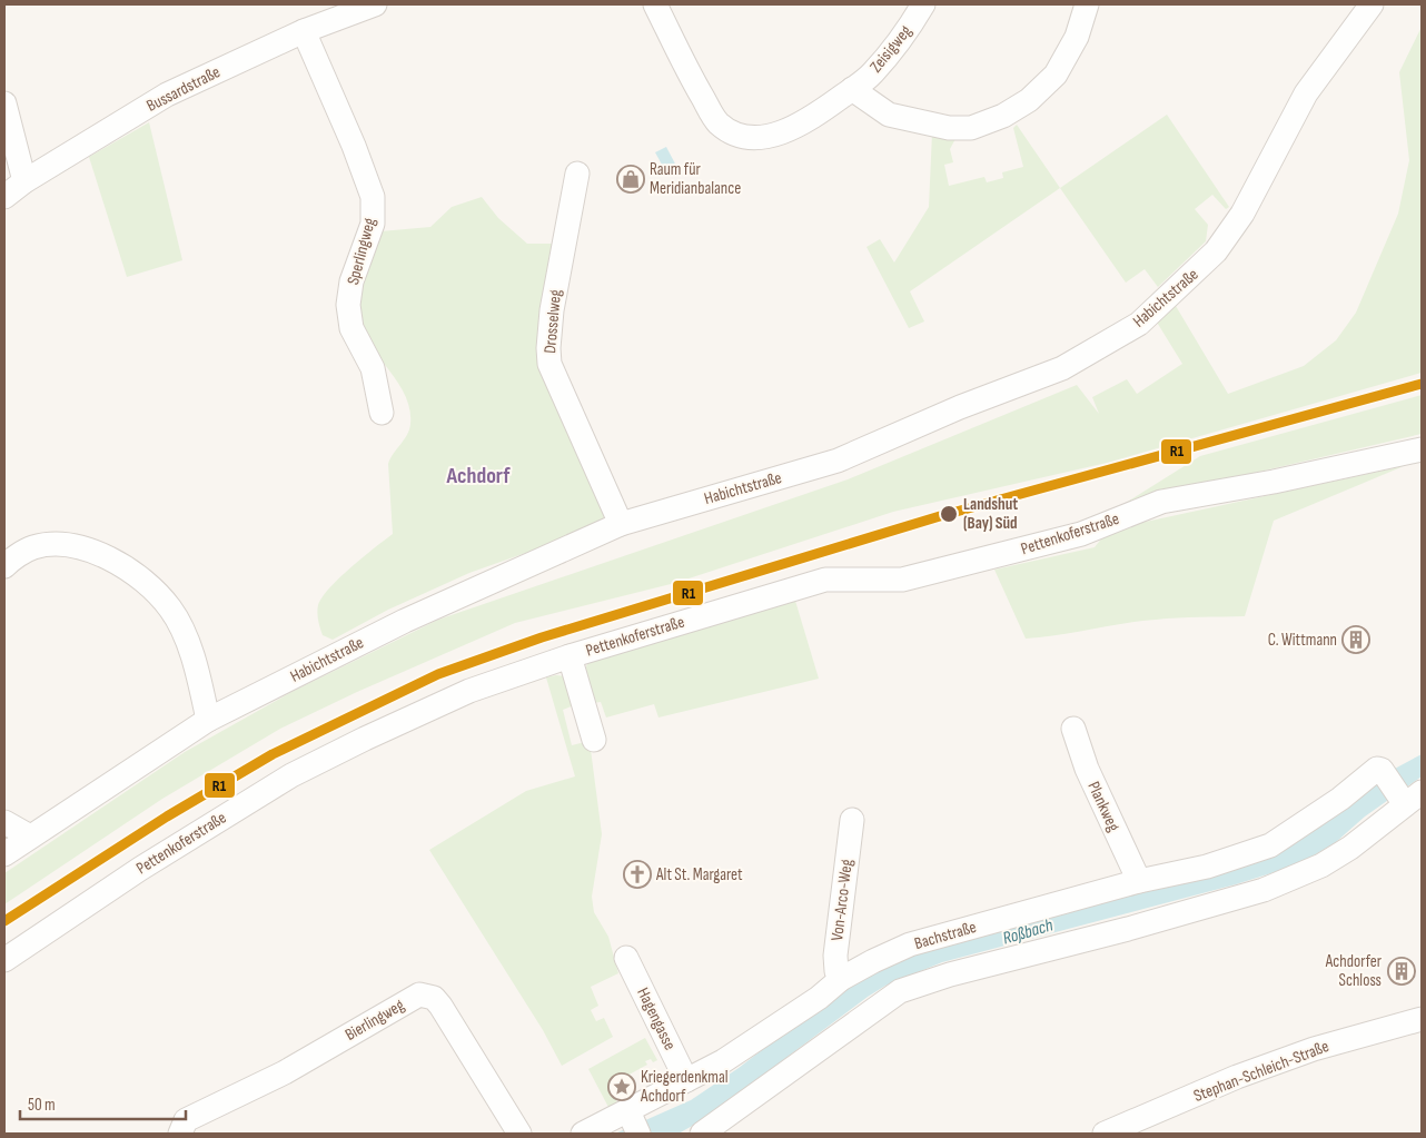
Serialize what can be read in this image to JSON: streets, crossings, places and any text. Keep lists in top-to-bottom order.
{
  "streets": {
    "street": [
      "Zeisigweg",
      "Bussardstraße",
      "Sperlingweg",
      "Habichtstraße",
      "Drosselweg",
      "Pettenkoferstraße",
      "Plankweg",
      "Von-Arco-Weg",
      "Bachstraße",
      "Hagengasse",
      "Bierlingweg",
      "Stephan-Schleich-Straße"
    ]
  },
  "crossings": [
    ["Bussardstraße", "Sperlingweg"],
    ["Habichtstraße", "Drosselweg"],
    ["Plankweg", "Bachstraße"],
    ["Von-Arco-Weg", "Bachstraße"],
    ["Bachstraße", "Hagengasse"]
  ],
  "districts": ["Achdorf"],
  "water": ["Roßbach"],
  "places": {
    "shop": ["Raum für Meridianbalance"],
    "other": ["Landshut (Bay) Süd"],
    "building": ["C. Wittmann", "Achdorfer Schloss"],
    "church": ["Alt St. Margaret"],
    "place": ["Kriegerdenkmal Achdorf"]
  },
  "lines": ["transit line R1"],
  "scale_bar": "50 m"
}
